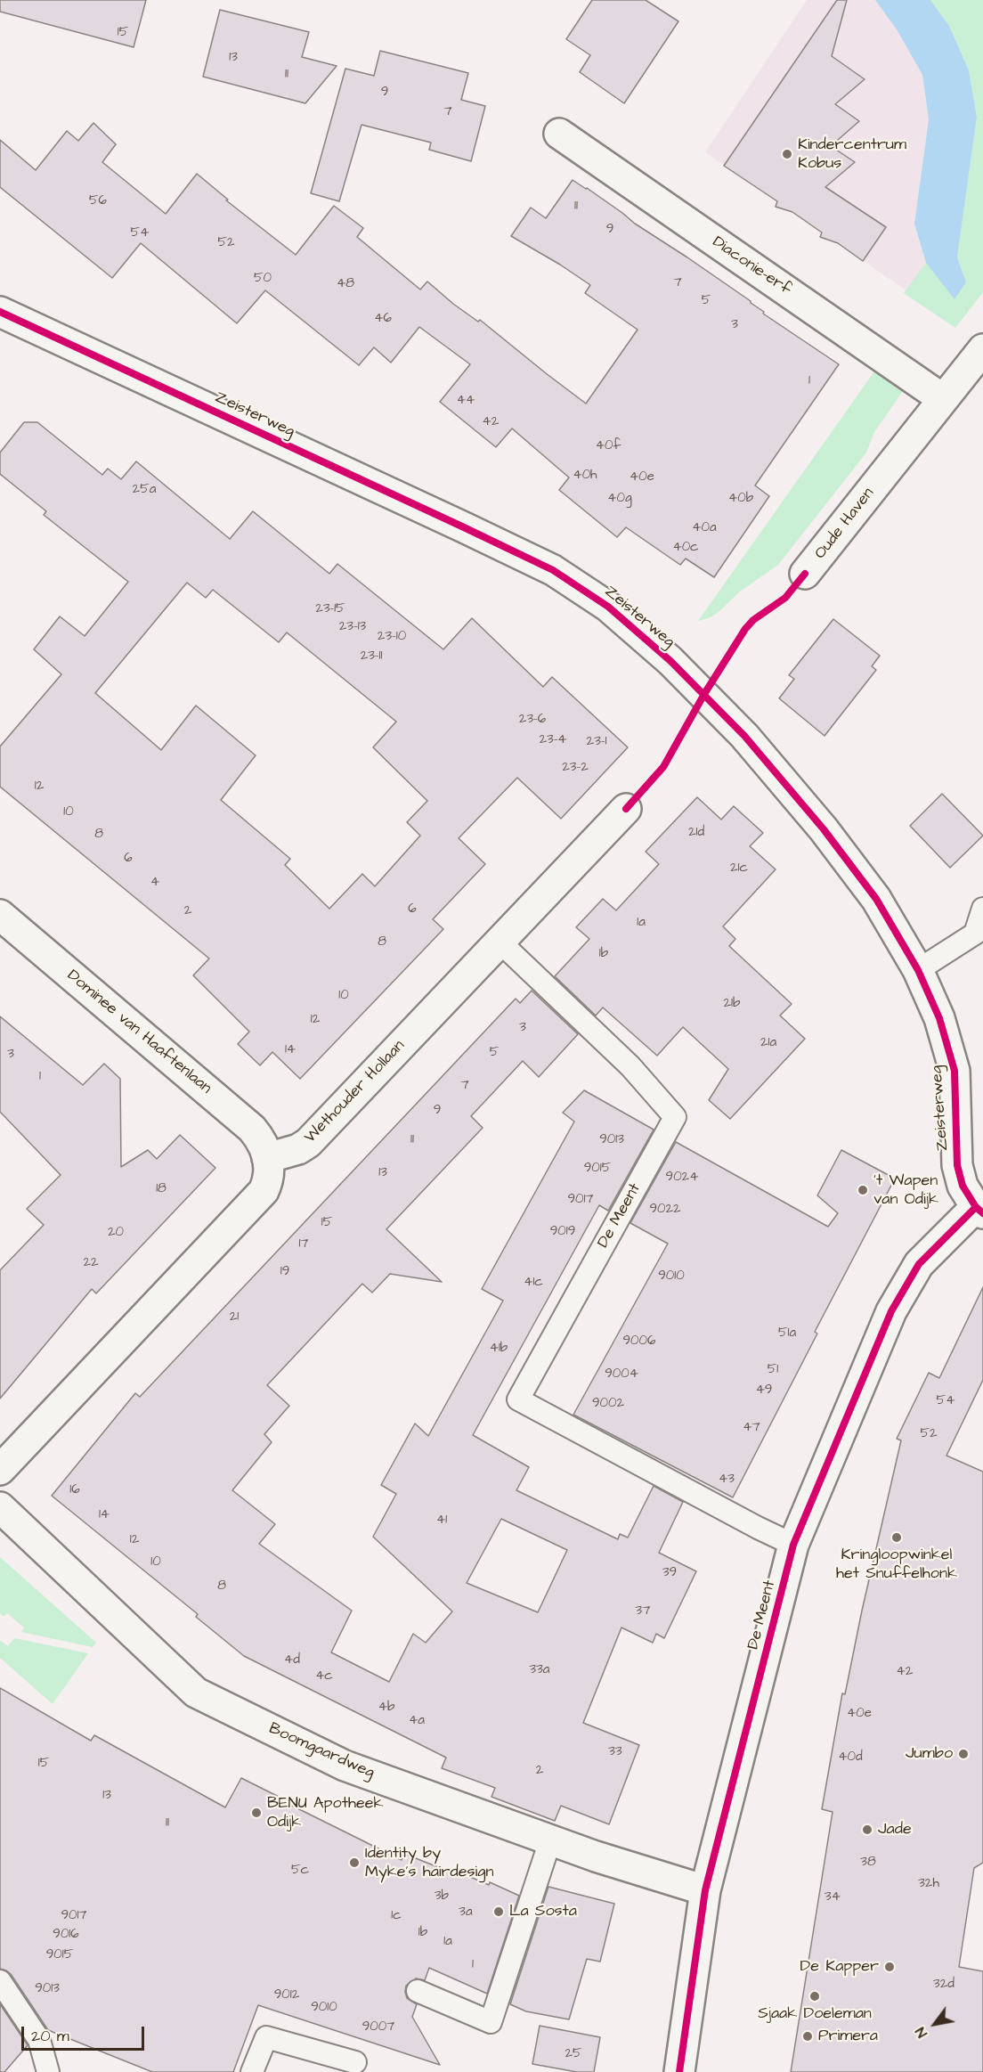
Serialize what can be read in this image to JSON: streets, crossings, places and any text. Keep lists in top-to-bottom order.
{
  "streets": {
    "street": [
      "Diaconie-erf",
      "Zeisterweg",
      "Oude Haven",
      "Dominee van Haaftenlaan",
      "Wethouder Hollaan",
      "De Meent",
      "Boomgaardweg"
    ]
  },
  "crossings": [
    ["Diaconie-erf", "Oude Haven"],
    ["Zeisterweg", "De Meent"],
    ["Dominee van Haaftenlaan", "Wethouder Hollaan"],
    ["Wethouder Hollaan", "De Meent"],
    ["De Meent", "Boomgaardweg"]
  ],
  "places": [
    "Kindercentrum Kobus",
    "'t Wapen van Odijk",
    "Kringloopwinkel het Snuffelhonk",
    "Jumbo",
    "BENU Apotheek Odijk",
    "Jade",
    "Identity by Myke's hairdesign",
    "La Sosta",
    "De Kapper",
    "Sjaak Doeleman",
    "Primera"
  ],
  "house_numbers": [
    "15",
    "13",
    "11",
    "9",
    "7",
    "56",
    "11",
    "9",
    "54",
    "52",
    "50",
    "7",
    "48",
    "5",
    "46",
    "3",
    "1",
    "44",
    "42",
    "40f",
    "40h",
    "40e",
    "25a",
    "40g",
    "40b",
    "40a",
    "40c",
    "23-15",
    "23-13",
    "23-10",
    "23-11",
    "23-6",
    "23-4",
    "23-1",
    "23-2",
    "12",
    "10",
    "21d",
    "8",
    "6",
    "21c",
    "4",
    "6",
    "2",
    "1a",
    "8",
    "1b",
    "10",
    "21b",
    "12",
    "3",
    "21a",
    "14",
    "5",
    "3",
    "1",
    "7",
    "9",
    "11",
    "9013",
    "9015",
    "13",
    "9024",
    "18",
    "9017",
    "9022",
    "15",
    "9019",
    "20",
    "17",
    "22",
    "19",
    "9010",
    "41c",
    "21",
    "51a",
    "9006",
    "41b",
    "51",
    "9004",
    "49",
    "54",
    "9002",
    "47",
    "52",
    "43",
    "16",
    "14",
    "41",
    "12",
    "10",
    "39",
    "8",
    "37",
    "4d",
    "33a",
    "42",
    "4c",
    "4b",
    "40e",
    "4a",
    "33",
    "40d",
    "15",
    "2",
    "13",
    "11",
    "38",
    "5c",
    "32h",
    "3b",
    "34",
    "3a",
    "9017",
    "1c",
    "1b",
    "9016",
    "1a",
    "9015",
    "1",
    "32d",
    "9013",
    "9012",
    "9010",
    "9007",
    "25"
  ],
  "scale_bar": "20 m",
  "north": "bottom left"
}
